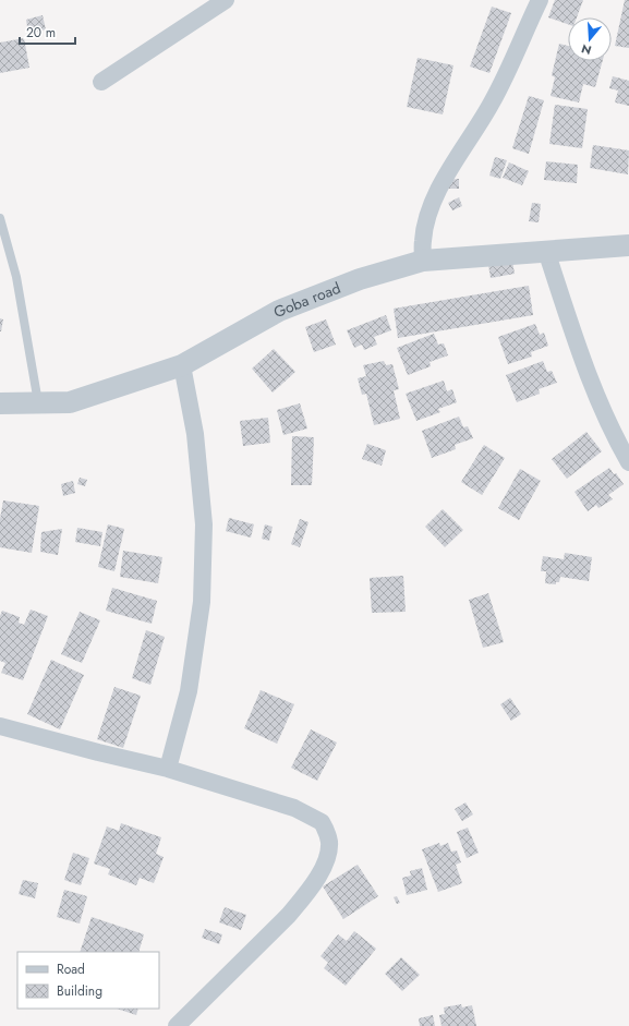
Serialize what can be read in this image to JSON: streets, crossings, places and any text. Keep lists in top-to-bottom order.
{
  "streets": {
    "street": ["Goba road"]
  },
  "legend": ["Road", "Building"],
  "scale_bar": "20 m",
  "north": "bottom"
}
